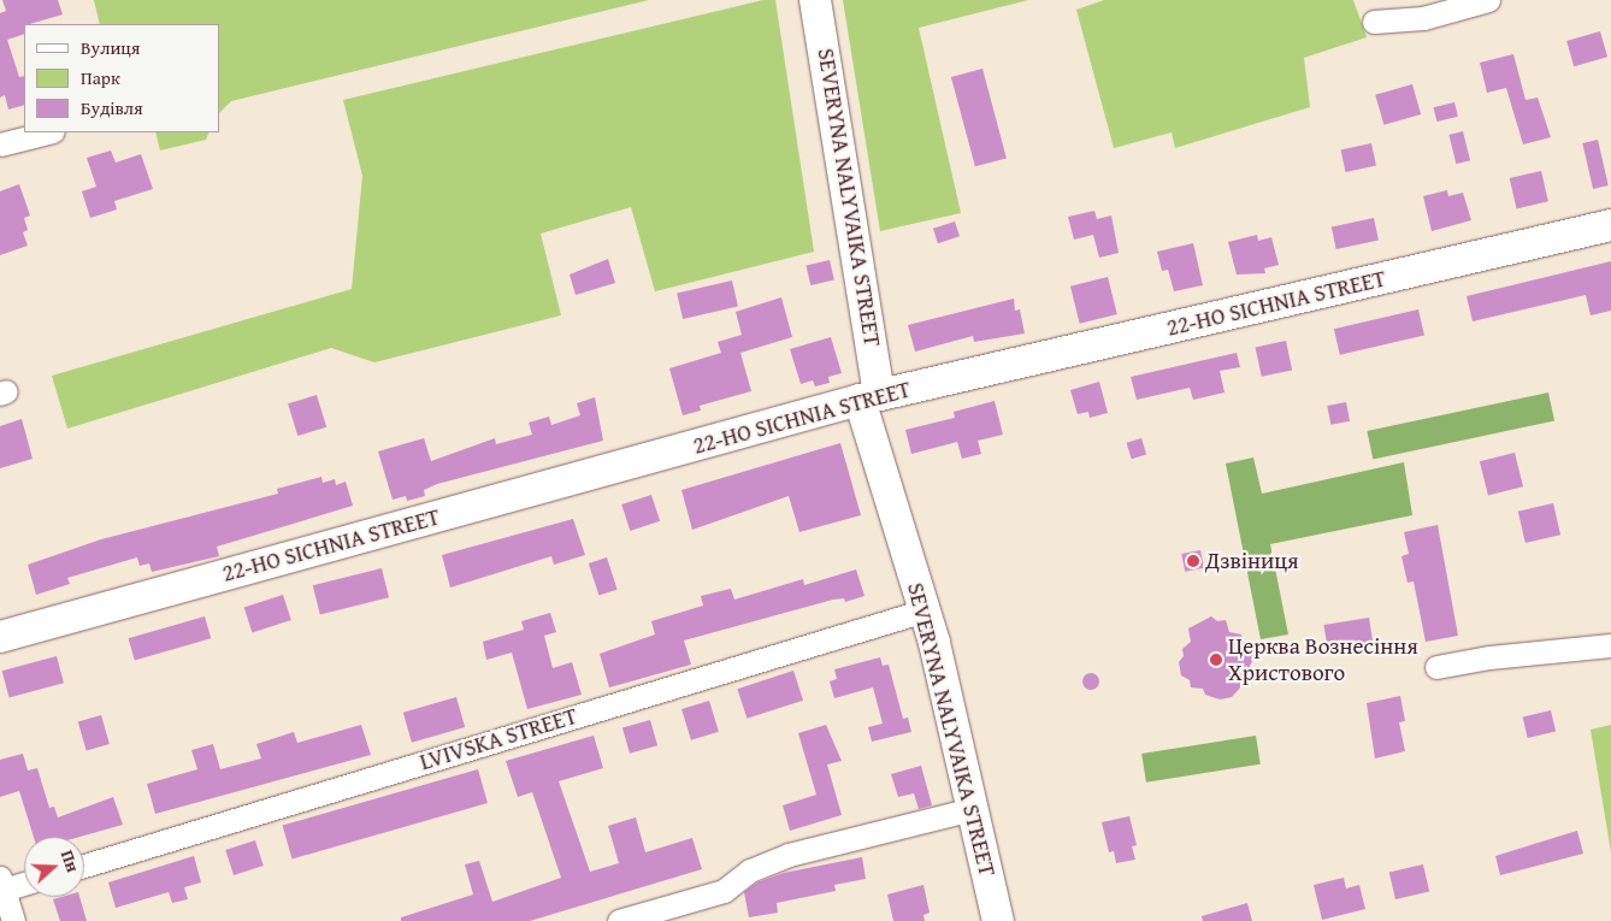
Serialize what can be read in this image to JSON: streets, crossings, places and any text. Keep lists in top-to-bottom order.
{
  "streets": {
    "street": ["SEVERYNA NALYVAIKA STREET", "22-HO SICHNIA STREET", "LVIVSKA STREET"]
  },
  "crossings": [
    ["SEVERYNA NALYVAIKA STREET", "22-HO SICHNIA STREET"],
    ["SEVERYNA NALYVAIKA STREET", "LVIVSKA STREET"]
  ],
  "places": ["Дзвіниця", "Церква Вознесіння Христового"],
  "legend": ["Вулиця", "Парк", "Будівля"],
  "north": "right"
}
